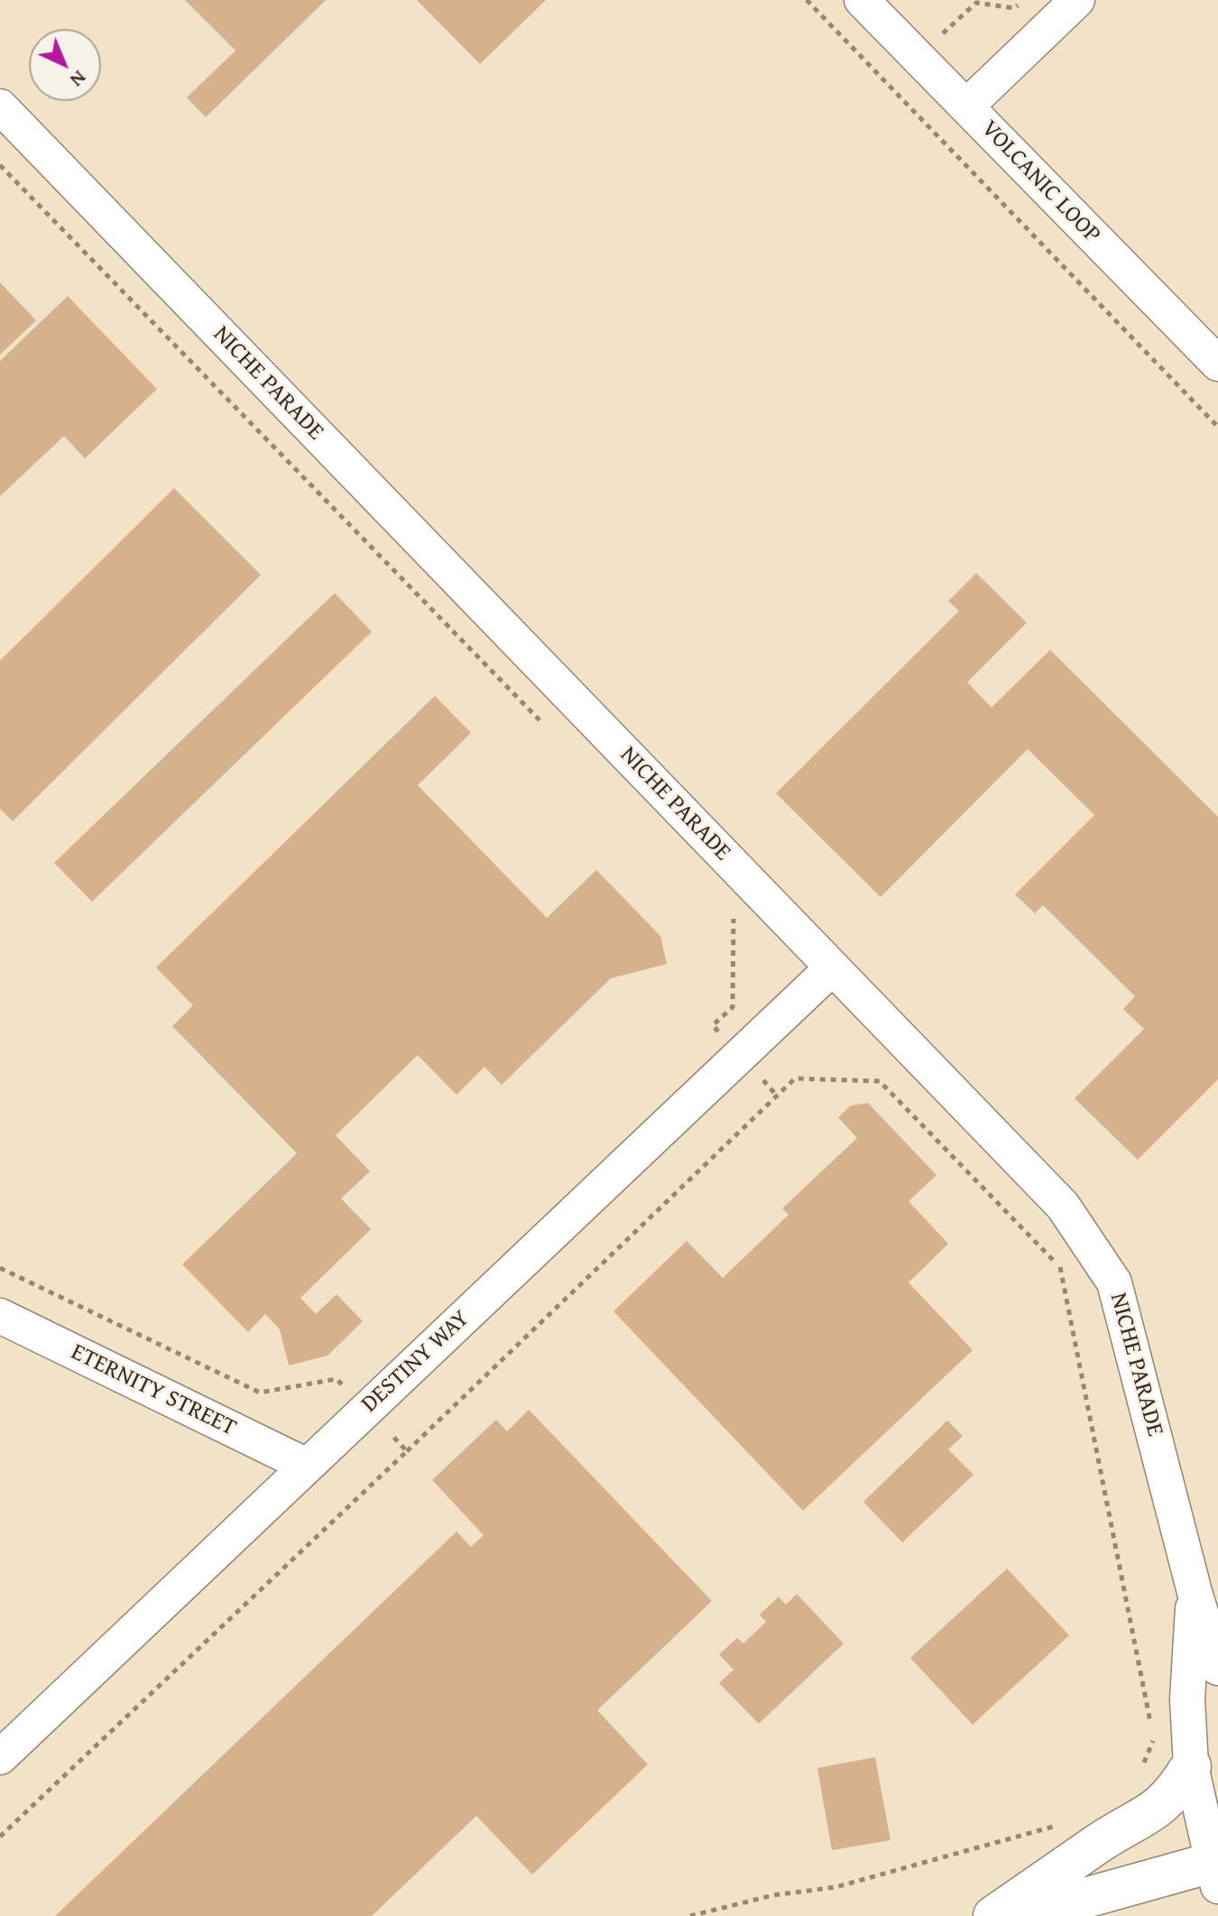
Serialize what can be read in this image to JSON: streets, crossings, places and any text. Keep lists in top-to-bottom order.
{
  "streets": {
    "street": [
      "VOLCANIC LOOP",
      "NICHE PARADE",
      "DESTINY WAY",
      "ETERNITY STREET"
    ]
  },
  "crossings": [
    ["NICHE PARADE", "DESTINY WAY"],
    ["DESTINY WAY", "ETERNITY STREET"]
  ],
  "north": "bottom right"
}
